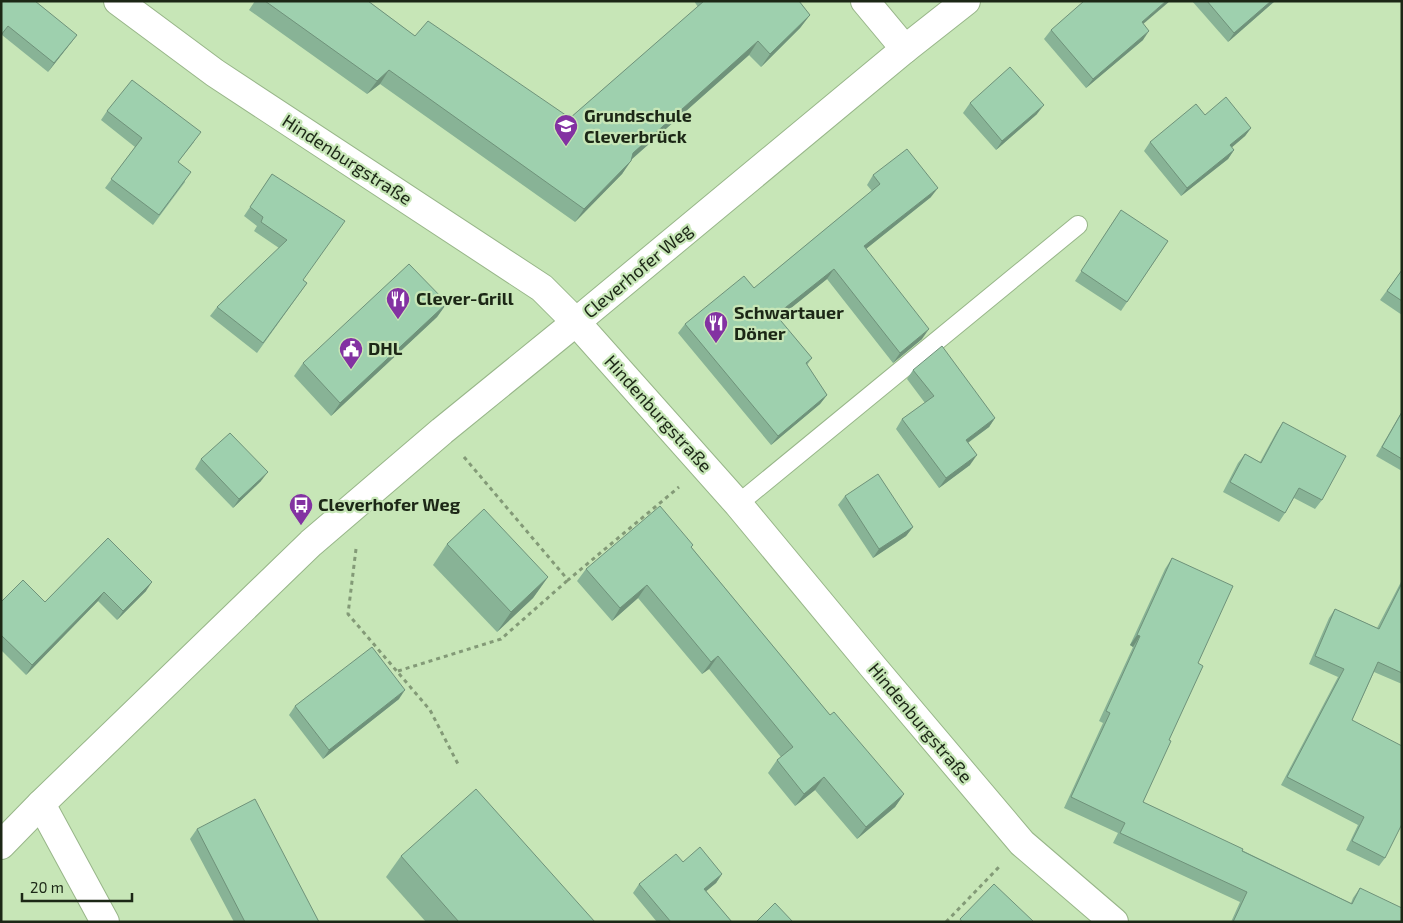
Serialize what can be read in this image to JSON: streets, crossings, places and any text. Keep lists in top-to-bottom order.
{
  "streets": {
    "street": ["Hindenburgstraße", "Cleverhofer Weg"]
  },
  "crossings": [
    ["Hindenburgstraße", "Cleverhofer Weg"]
  ],
  "places": {
    "school or university": ["Grundschule Cleverbrück"],
    "restaurant": ["Clever-Grill", "Schwartauer Döner"],
    "public building": ["DHL"],
    "bus stop": ["Cleverhofer Weg"]
  },
  "scale_bar": "20 m"
}
